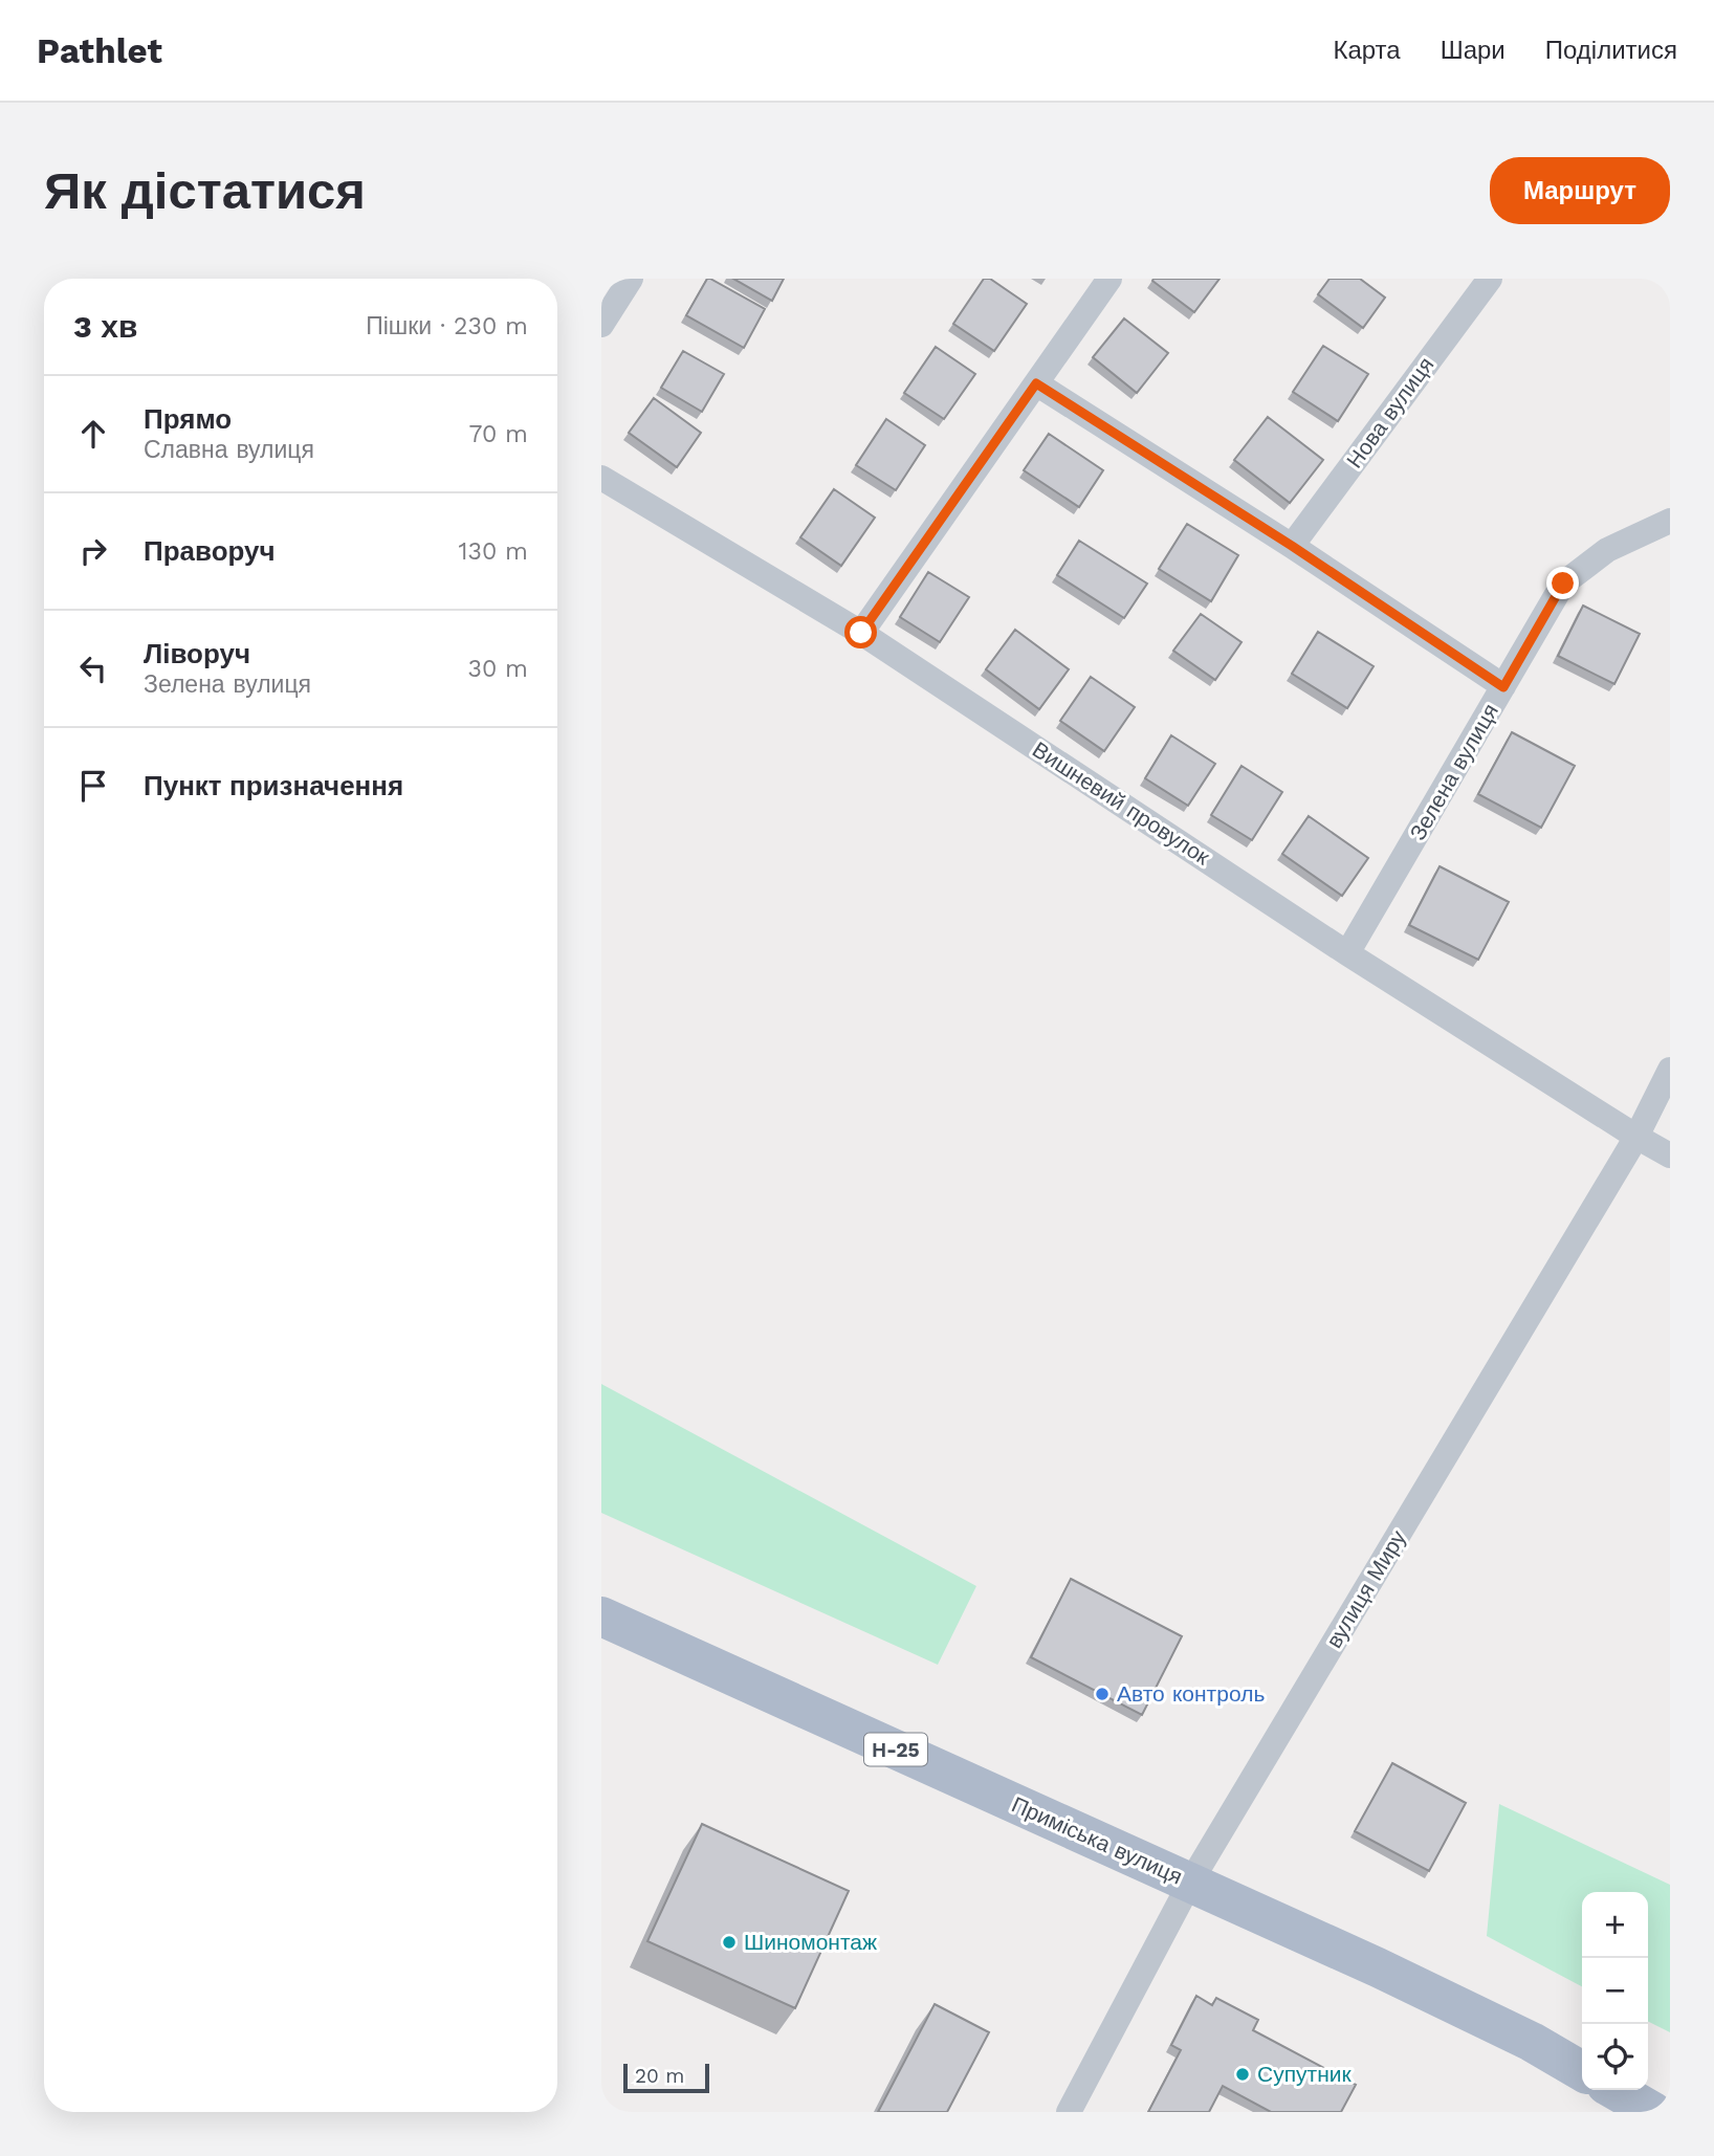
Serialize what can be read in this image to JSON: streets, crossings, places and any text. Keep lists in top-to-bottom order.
{
  "streets": {
    "main road": ["Н-25", "Приміська вулиця"],
    "street": [
      "Нова вулиця",
      "Зелена вулиця",
      "Вишневий провулок",
      "вулиця Миру"
    ]
  },
  "crossings": [
    ["Зелена вулиця", "Вишневий провулок"],
    ["Вишневий провулок", "вулиця Миру"],
    ["вулиця Миру", "Приміська вулиця"]
  ],
  "places": ["Авто контроль", "Шиномонтаж", "Супутник"],
  "scale_bar": "20 m",
  "page": {
    "header": "Pathlet",
    "nav": ["Карта", "Шари", "Поділитися"],
    "buttons": "Маршрут",
    "title": "Як дістатися",
    "heading": ["3 хв", "Пішки · 230 m"],
    "list": [
      ["Прямо", "Славна вулиця", "70 m"],
      ["Праворуч", "130 m"],
      ["Ліворуч", "Зелена вулиця", "30 m"],
      "Пункт призначення"
    ],
    "map_buttons": ["+", "−"],
    "scale": "20 m"
  }
}
